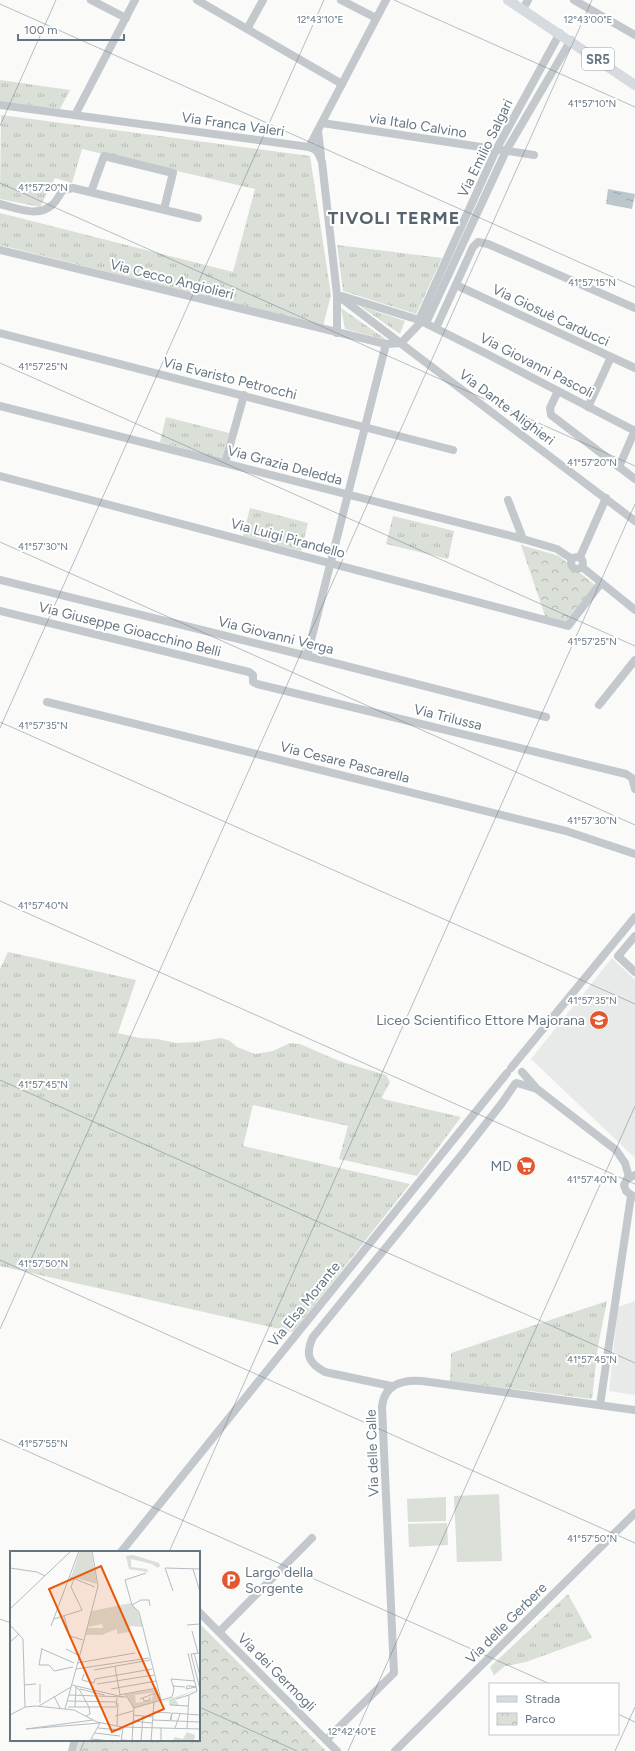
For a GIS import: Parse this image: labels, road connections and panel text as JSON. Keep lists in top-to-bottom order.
{
  "streets": {
    "main road": ["SR5"],
    "street": [
      "Via Franca Valeri",
      "via Italo Calvino",
      "Via Emilio Salgari",
      "Via Cecco Angiolieri",
      "Via Giosuè Carducci",
      "Via Giovanni Pascoli",
      "Via Evaristo Petrocchi",
      "Via Dante Alighieri",
      "Via Grazia Deledda",
      "Via Luigi Pirandello",
      "Via Giuseppe Gioacchino Belli",
      "Via Giovanni Verga",
      "Via Trilussa",
      "Via Cesare Pascarella",
      "Via Elsa Morante",
      "Via delle Calle",
      "Via delle Gerbere",
      "Via dei Germogli"
    ]
  },
  "crossings": [
    ["SR5", "Via Emilio Salgari"],
    ["via Italo Calvino", "Via Emilio Salgari"],
    ["Via Emilio Salgari", "Via Giovanni Pascoli"],
    ["Via Cecco Angiolieri", "Via Dante Alighieri"],
    ["Via Giovanni Pascoli", "Via Dante Alighieri"],
    ["Via Giuseppe Gioacchino Belli", "Via Trilussa"],
    ["Via delle Calle", "Via dei Germogli"]
  ],
  "districts": ["TIVOLI TERME"],
  "places": {
    "school or university": ["Liceo Scientifico Ettore Majorana"],
    "supermarket": ["MD"],
    "parking": ["Largo della Sorgente"]
  },
  "legend": ["Strada", "Parco"],
  "scale_bar": "100 m",
  "coordinates": [
    "12°43'10\"E",
    "12°43'00\"E",
    "41°57'10\"N",
    "41°57'20\"N",
    "41°57'15\"N",
    "41°57'25\"N",
    "41°57'30\"N",
    "41°57'35\"N",
    "41°57'40\"N",
    "41°57'45\"N",
    "41°57'50\"N",
    "41°57'55\"N",
    "12°42'40\"E"
  ]
}
